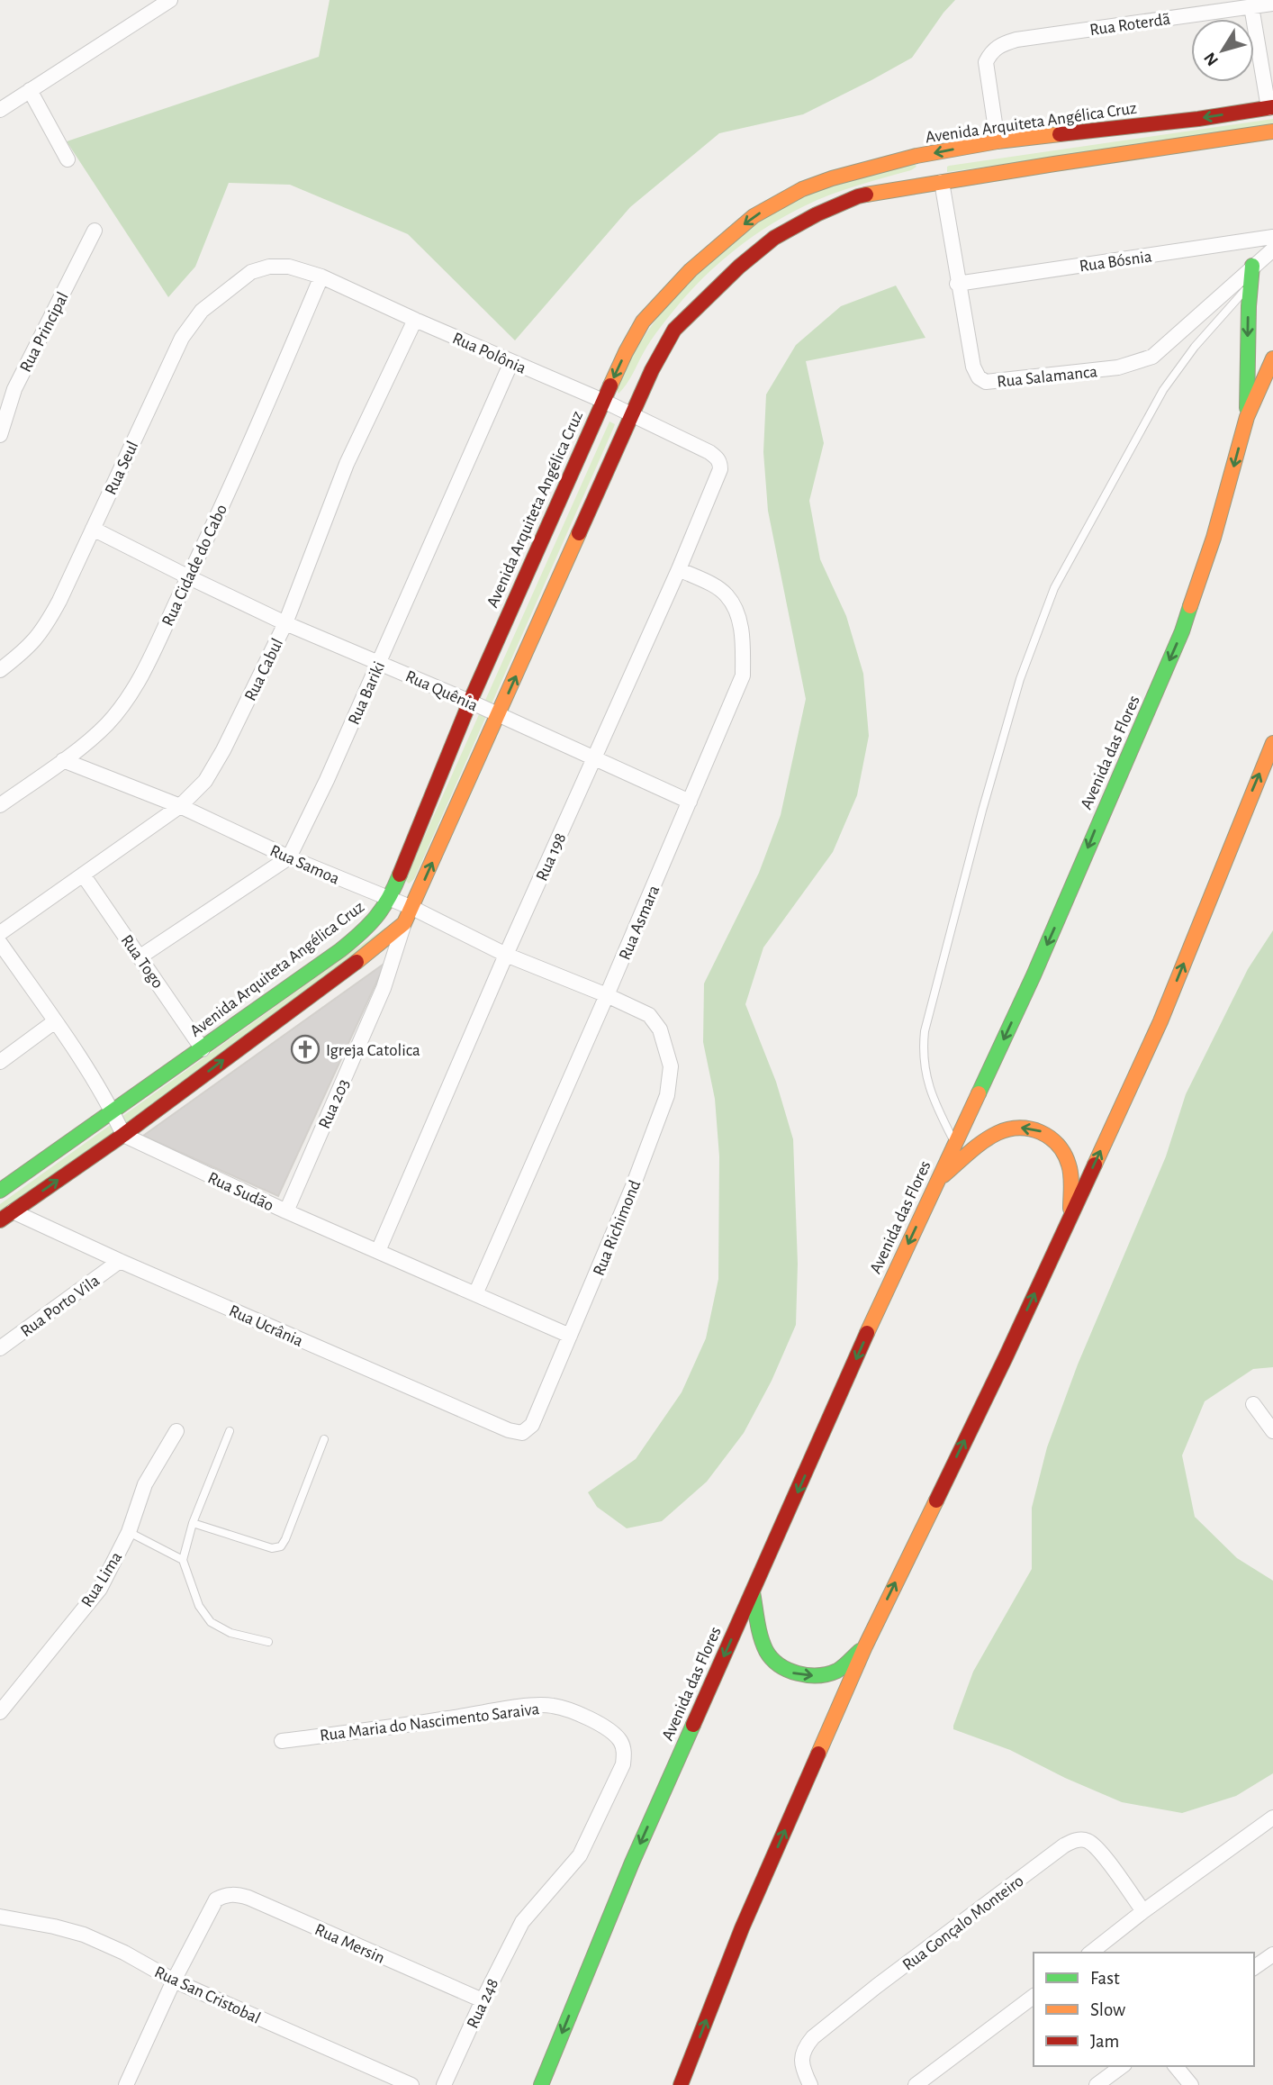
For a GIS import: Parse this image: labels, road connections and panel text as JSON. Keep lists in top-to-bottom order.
{
  "streets": {
    "main road": ["Avenida Arquiteta Angélica Cruz", "Avenida das Flores"],
    "street": [
      "Rua Roterdã",
      "Rua Bósnia",
      "Rua Principal",
      "Rua Polônia",
      "Rua Salamanca",
      "Rua Seul",
      "Rua Cidade do Cabo",
      "Rua Cabul",
      "Rua Quênia",
      "Rua Bariki",
      "Rua 198",
      "Rua Samoa",
      "Rua Asmara",
      "Rua Togo",
      "Rua 203",
      "Rua Sudão",
      "Rua Richimond",
      "Rua Porto Vila",
      "Rua Ucrânia",
      "Rua Lima",
      "Rua Maria do Nascimento Saraiva",
      "Rua Gonçalo Monteiro",
      "Rua Mersin",
      "Rua San Cristobal",
      "Rua 248"
    ]
  },
  "crossings": [
    ["Rua Roterdã", "Avenida Arquiteta Angélica Cruz"],
    ["Avenida Arquiteta Angélica Cruz", "Rua Polônia"],
    ["Avenida Arquiteta Angélica Cruz", "Rua Quênia"],
    ["Avenida Arquiteta Angélica Cruz", "Rua Samoa"],
    ["Avenida Arquiteta Angélica Cruz", "Rua Togo"],
    ["Rua Bósnia", "Rua Salamanca"],
    ["Rua Polônia", "Rua Seul"],
    ["Rua Polônia", "Rua Cidade do Cabo"],
    ["Rua Polônia", "Rua Cabul"],
    ["Rua Polônia", "Rua Bariki"],
    ["Rua Polônia", "Rua 198"],
    ["Rua Seul", "Rua Quênia"],
    ["Rua Cidade do Cabo", "Rua Quênia"],
    ["Rua Cidade do Cabo", "Rua Samoa"],
    ["Rua Cabul", "Rua Quênia"],
    ["Rua Cabul", "Rua Samoa"],
    ["Rua Cabul", "Rua Togo"],
    ["Rua Quênia", "Rua Bariki"],
    ["Rua Quênia", "Rua 198"],
    ["Rua Quênia", "Rua Asmara"],
    ["Rua Bariki", "Rua Samoa"],
    ["Rua 198", "Rua Samoa"],
    ["Rua 198", "Rua Asmara"],
    ["Rua 198", "Rua Sudão"],
    ["Rua Samoa", "Rua Asmara"],
    ["Rua Samoa", "Rua Richimond"],
    ["Rua Asmara", "Rua Sudão"],
    ["Rua 203", "Rua Sudão"],
    ["Rua Sudão", "Rua Richimond"],
    ["Rua Richimond", "Rua Ucrânia"],
    ["Rua Porto Vila", "Rua Ucrânia"],
    ["Rua Maria do Nascimento Saraiva", "Rua 248"],
    ["Rua Mersin", "Rua San Cristobal"],
    ["Rua Mersin", "Rua 248"]
  ],
  "one_way": ["Avenida das Flores"],
  "places": {
    "church": ["Igreja Catolica"]
  },
  "legend": ["Fast", "Slow", "Jam"],
  "north": "bottom left"
}
